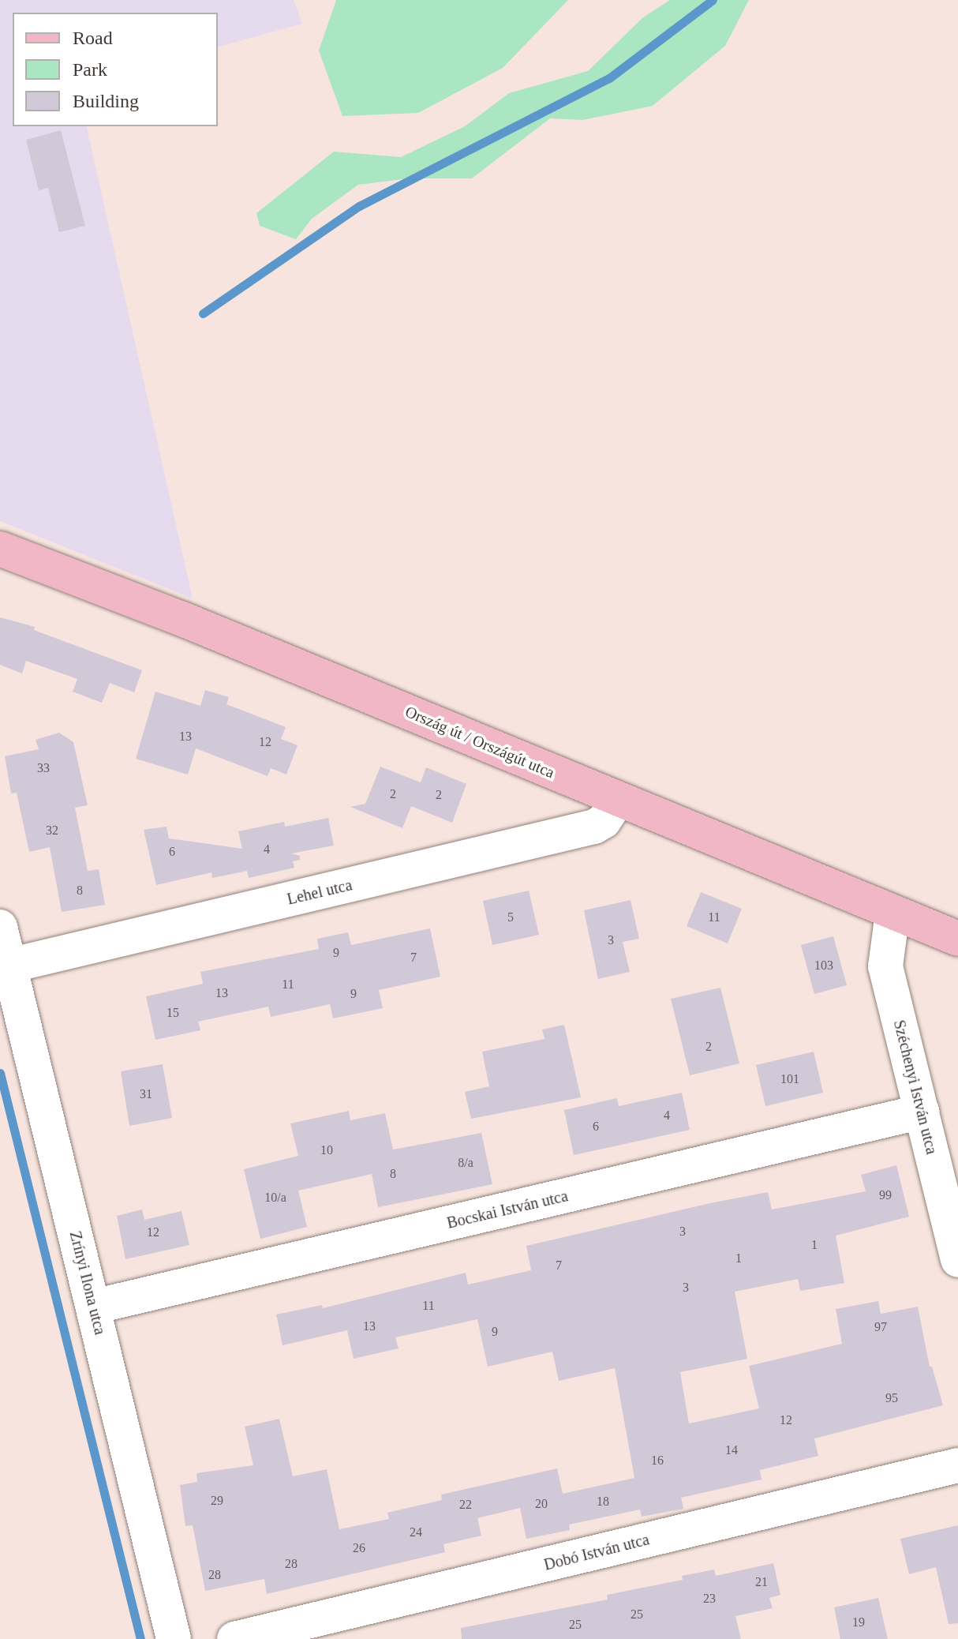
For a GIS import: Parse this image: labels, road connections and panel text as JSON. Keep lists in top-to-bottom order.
{
  "streets": {
    "main road": ["Ország út / Országút utca"],
    "street": [
      "Lehel utca",
      "Széchenyi István utca",
      "Bocskai István utca",
      "Zrínyi Ilona utca",
      "Dobó István utca"
    ]
  },
  "crossings": [
    ["Ország út / Országút utca", "Lehel utca"],
    ["Ország út / Országút utca", "Széchenyi István utca"],
    ["Lehel utca", "Zrínyi Ilona utca"],
    ["Széchenyi István utca", "Bocskai István utca"],
    ["Bocskai István utca", "Zrínyi Ilona utca"]
  ],
  "house_numbers": [
    "13",
    "12",
    "33",
    "2",
    "2",
    "32",
    "4",
    "6",
    "8",
    "5",
    "11",
    "3",
    "9",
    "7",
    "103",
    "11",
    "13",
    "9",
    "15",
    "2",
    "101",
    "31",
    "4",
    "6",
    "10",
    "8/a",
    "8",
    "99",
    "10/a",
    "3",
    "12",
    "1",
    "1",
    "7",
    "3",
    "11",
    "13",
    "97",
    "9",
    "95",
    "12",
    "14",
    "16",
    "29",
    "18",
    "20",
    "22",
    "24",
    "26",
    "28",
    "28",
    "21",
    "23",
    "25",
    "19",
    "25"
  ],
  "legend": ["Road", "Park", "Building"]
}
